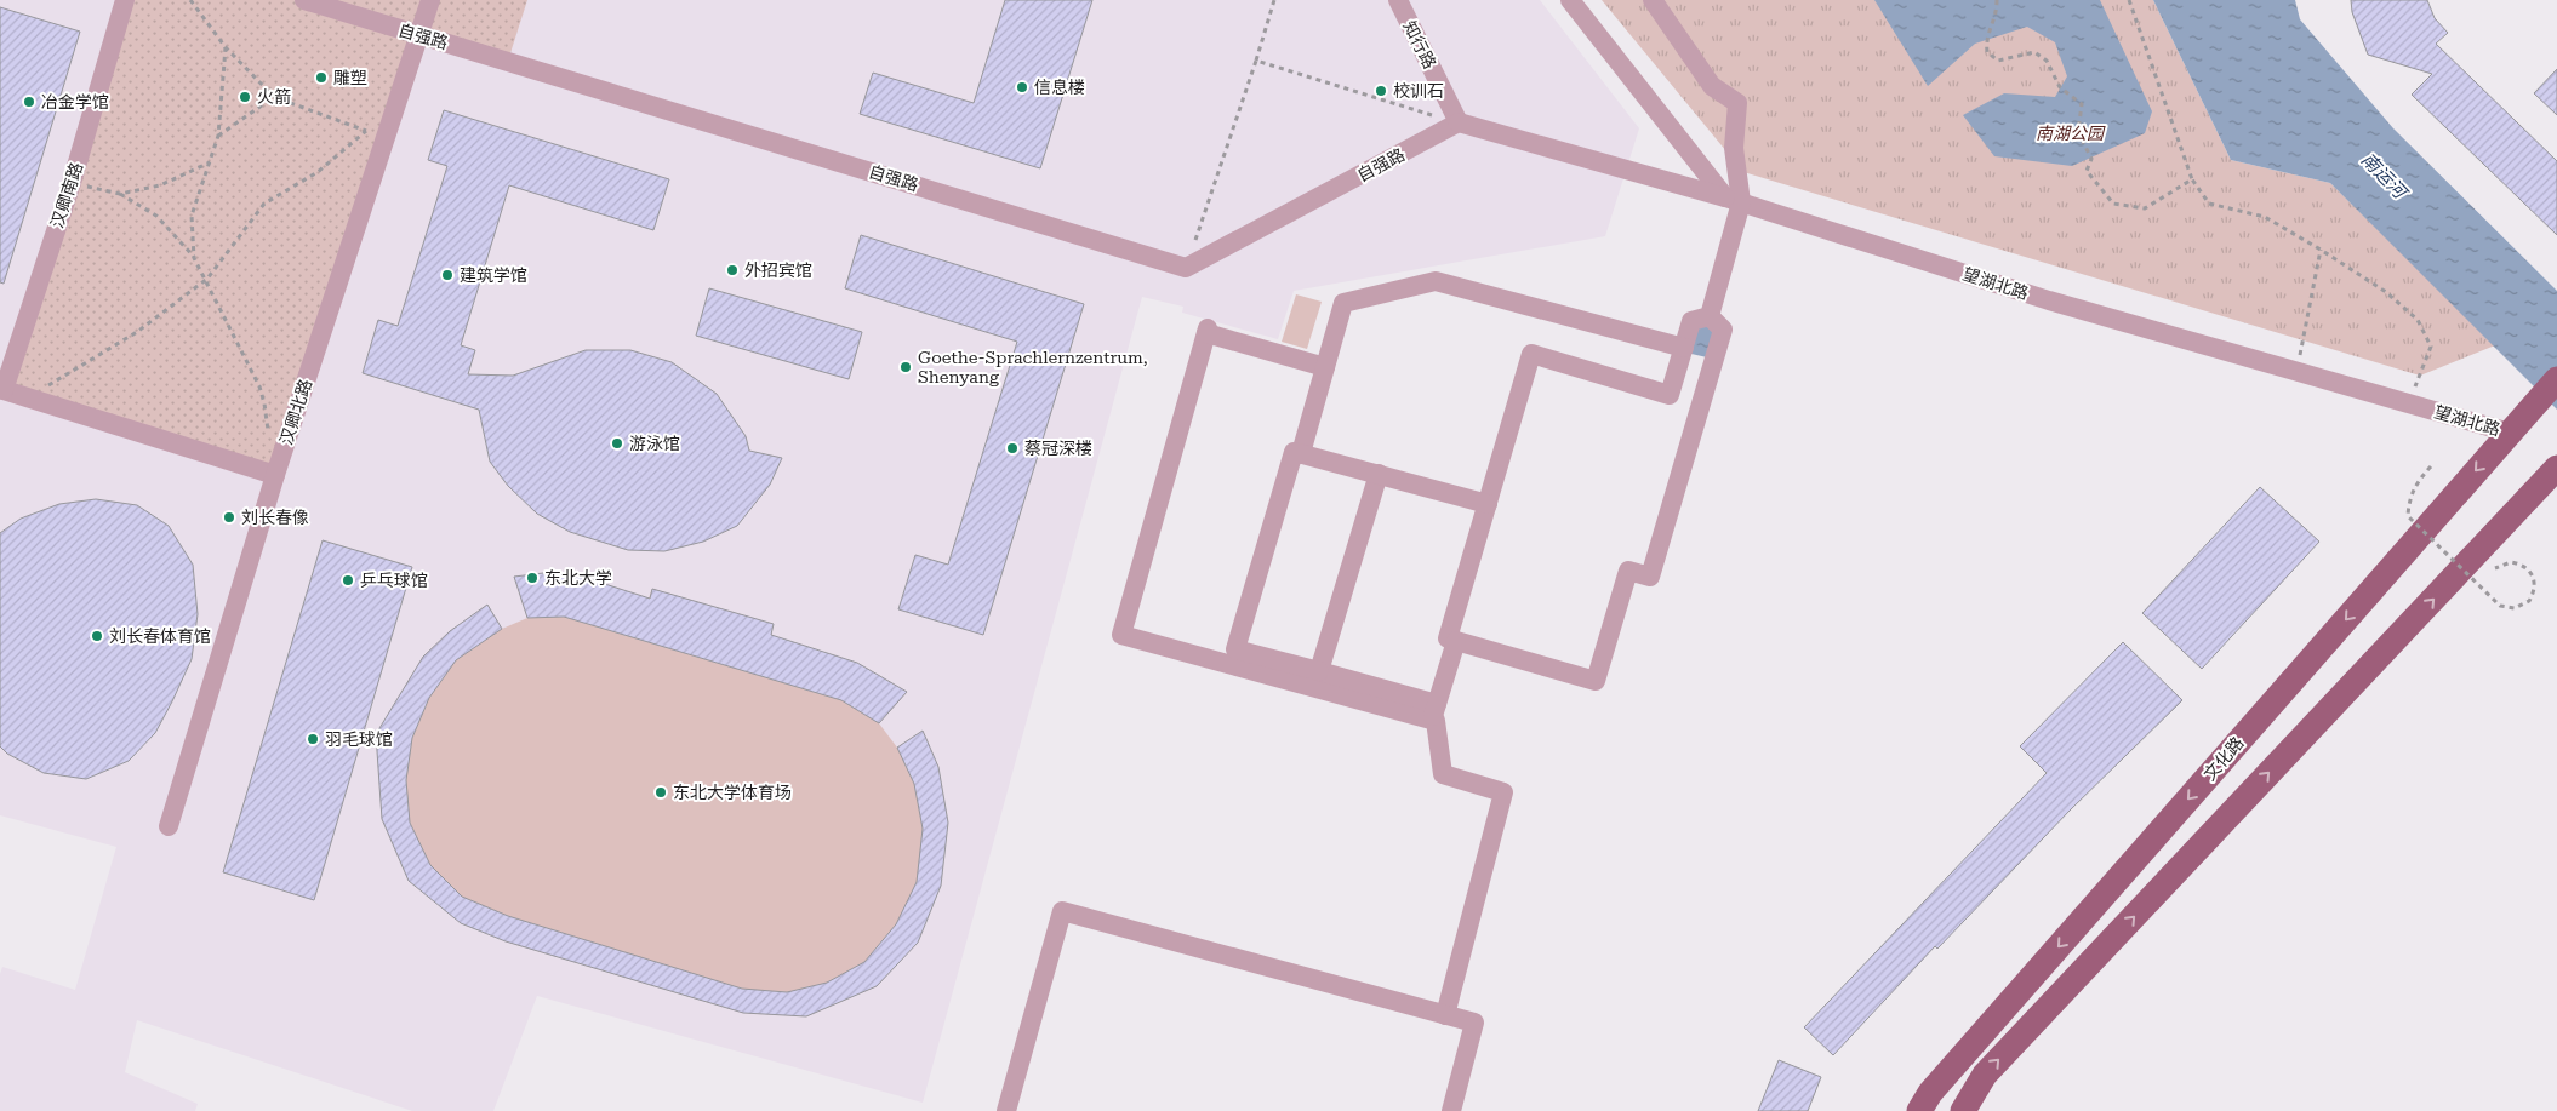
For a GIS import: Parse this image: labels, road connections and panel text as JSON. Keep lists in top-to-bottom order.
{
  "streets": {
    "main road": ["文化路"],
    "street": [
      "自强路",
      "知行路",
      "汉卿南路",
      "望湖北路",
      "汉卿北路"
    ]
  },
  "crossings": [
    ["自强路", "知行路"],
    ["自强路", "望湖北路"],
    ["自强路", "汉卿北路"],
    ["知行路", "望湖北路"],
    ["望湖北路", "文化路"]
  ],
  "water": ["南运河"],
  "parks": ["南湖公园"],
  "places": [
    "雕塑",
    "信息楼",
    "校训石",
    "火箭",
    "冶金学馆",
    "外招宾馆",
    "建筑学馆",
    "Goethe-Sprachlernzentrum, Shenyang",
    "游泳馆",
    "蔡冠深楼",
    "刘长春像",
    "东北大学",
    "乒乓球馆",
    "刘长春体育馆",
    "羽毛球馆",
    "东北大学体育场"
  ]
}
